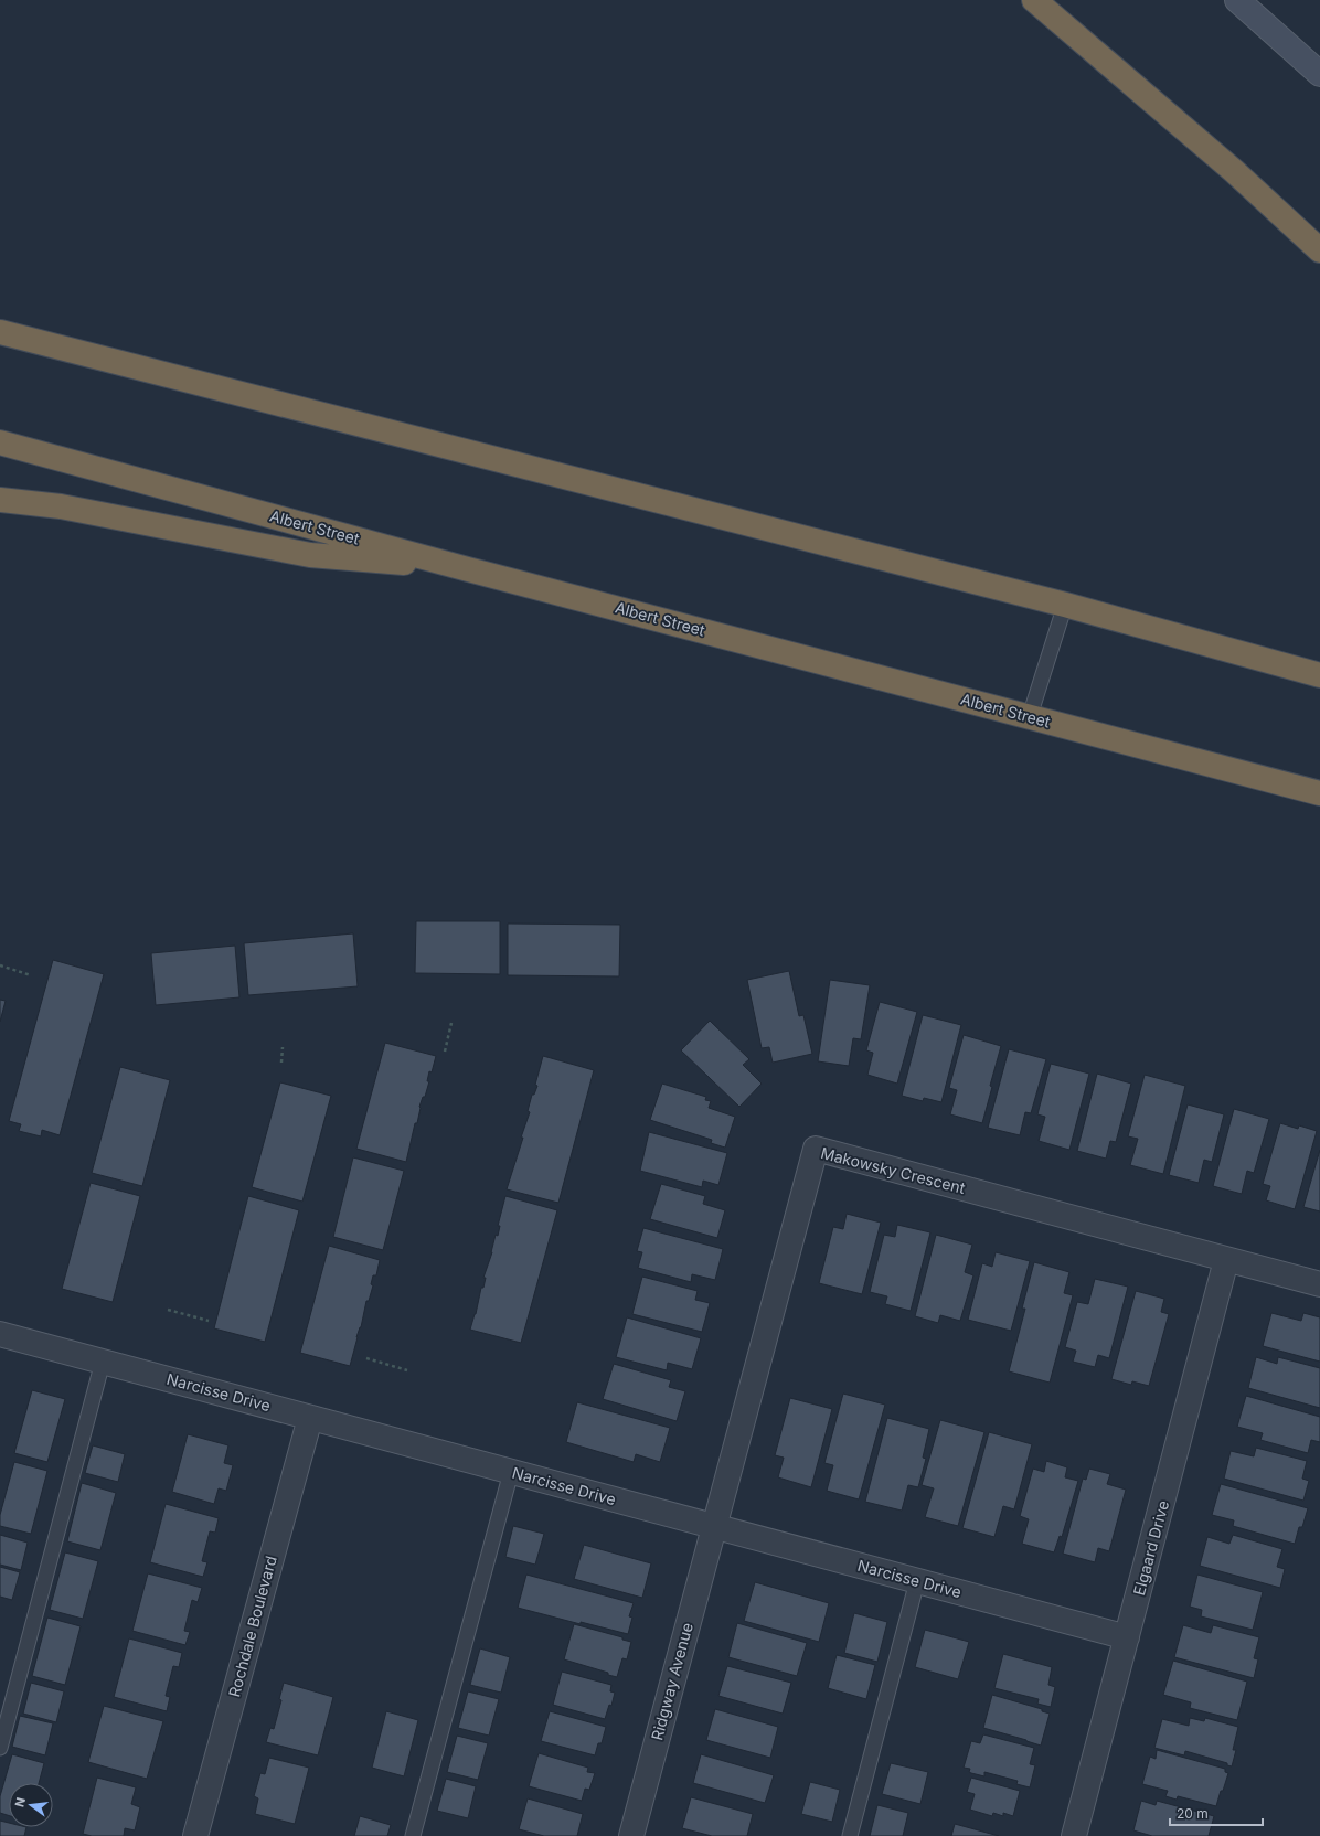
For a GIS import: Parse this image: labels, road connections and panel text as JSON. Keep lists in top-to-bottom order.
{
  "streets": {
    "highway": ["Albert Street"],
    "street": [
      "Makowsky Crescent",
      "Narcisse Drive",
      "Elgaard Drive",
      "Rochdale Boulevard",
      "Ridgway Avenue"
    ]
  },
  "crossings": [
    ["Makowsky Crescent", "Narcisse Drive"],
    ["Makowsky Crescent", "Elgaard Drive"],
    ["Makowsky Crescent", "Ridgway Avenue"],
    ["Narcisse Drive", "Elgaard Drive"],
    ["Narcisse Drive", "Rochdale Boulevard"],
    ["Narcisse Drive", "Ridgway Avenue"]
  ],
  "scale_bar": "20 m",
  "north": "left"
}
